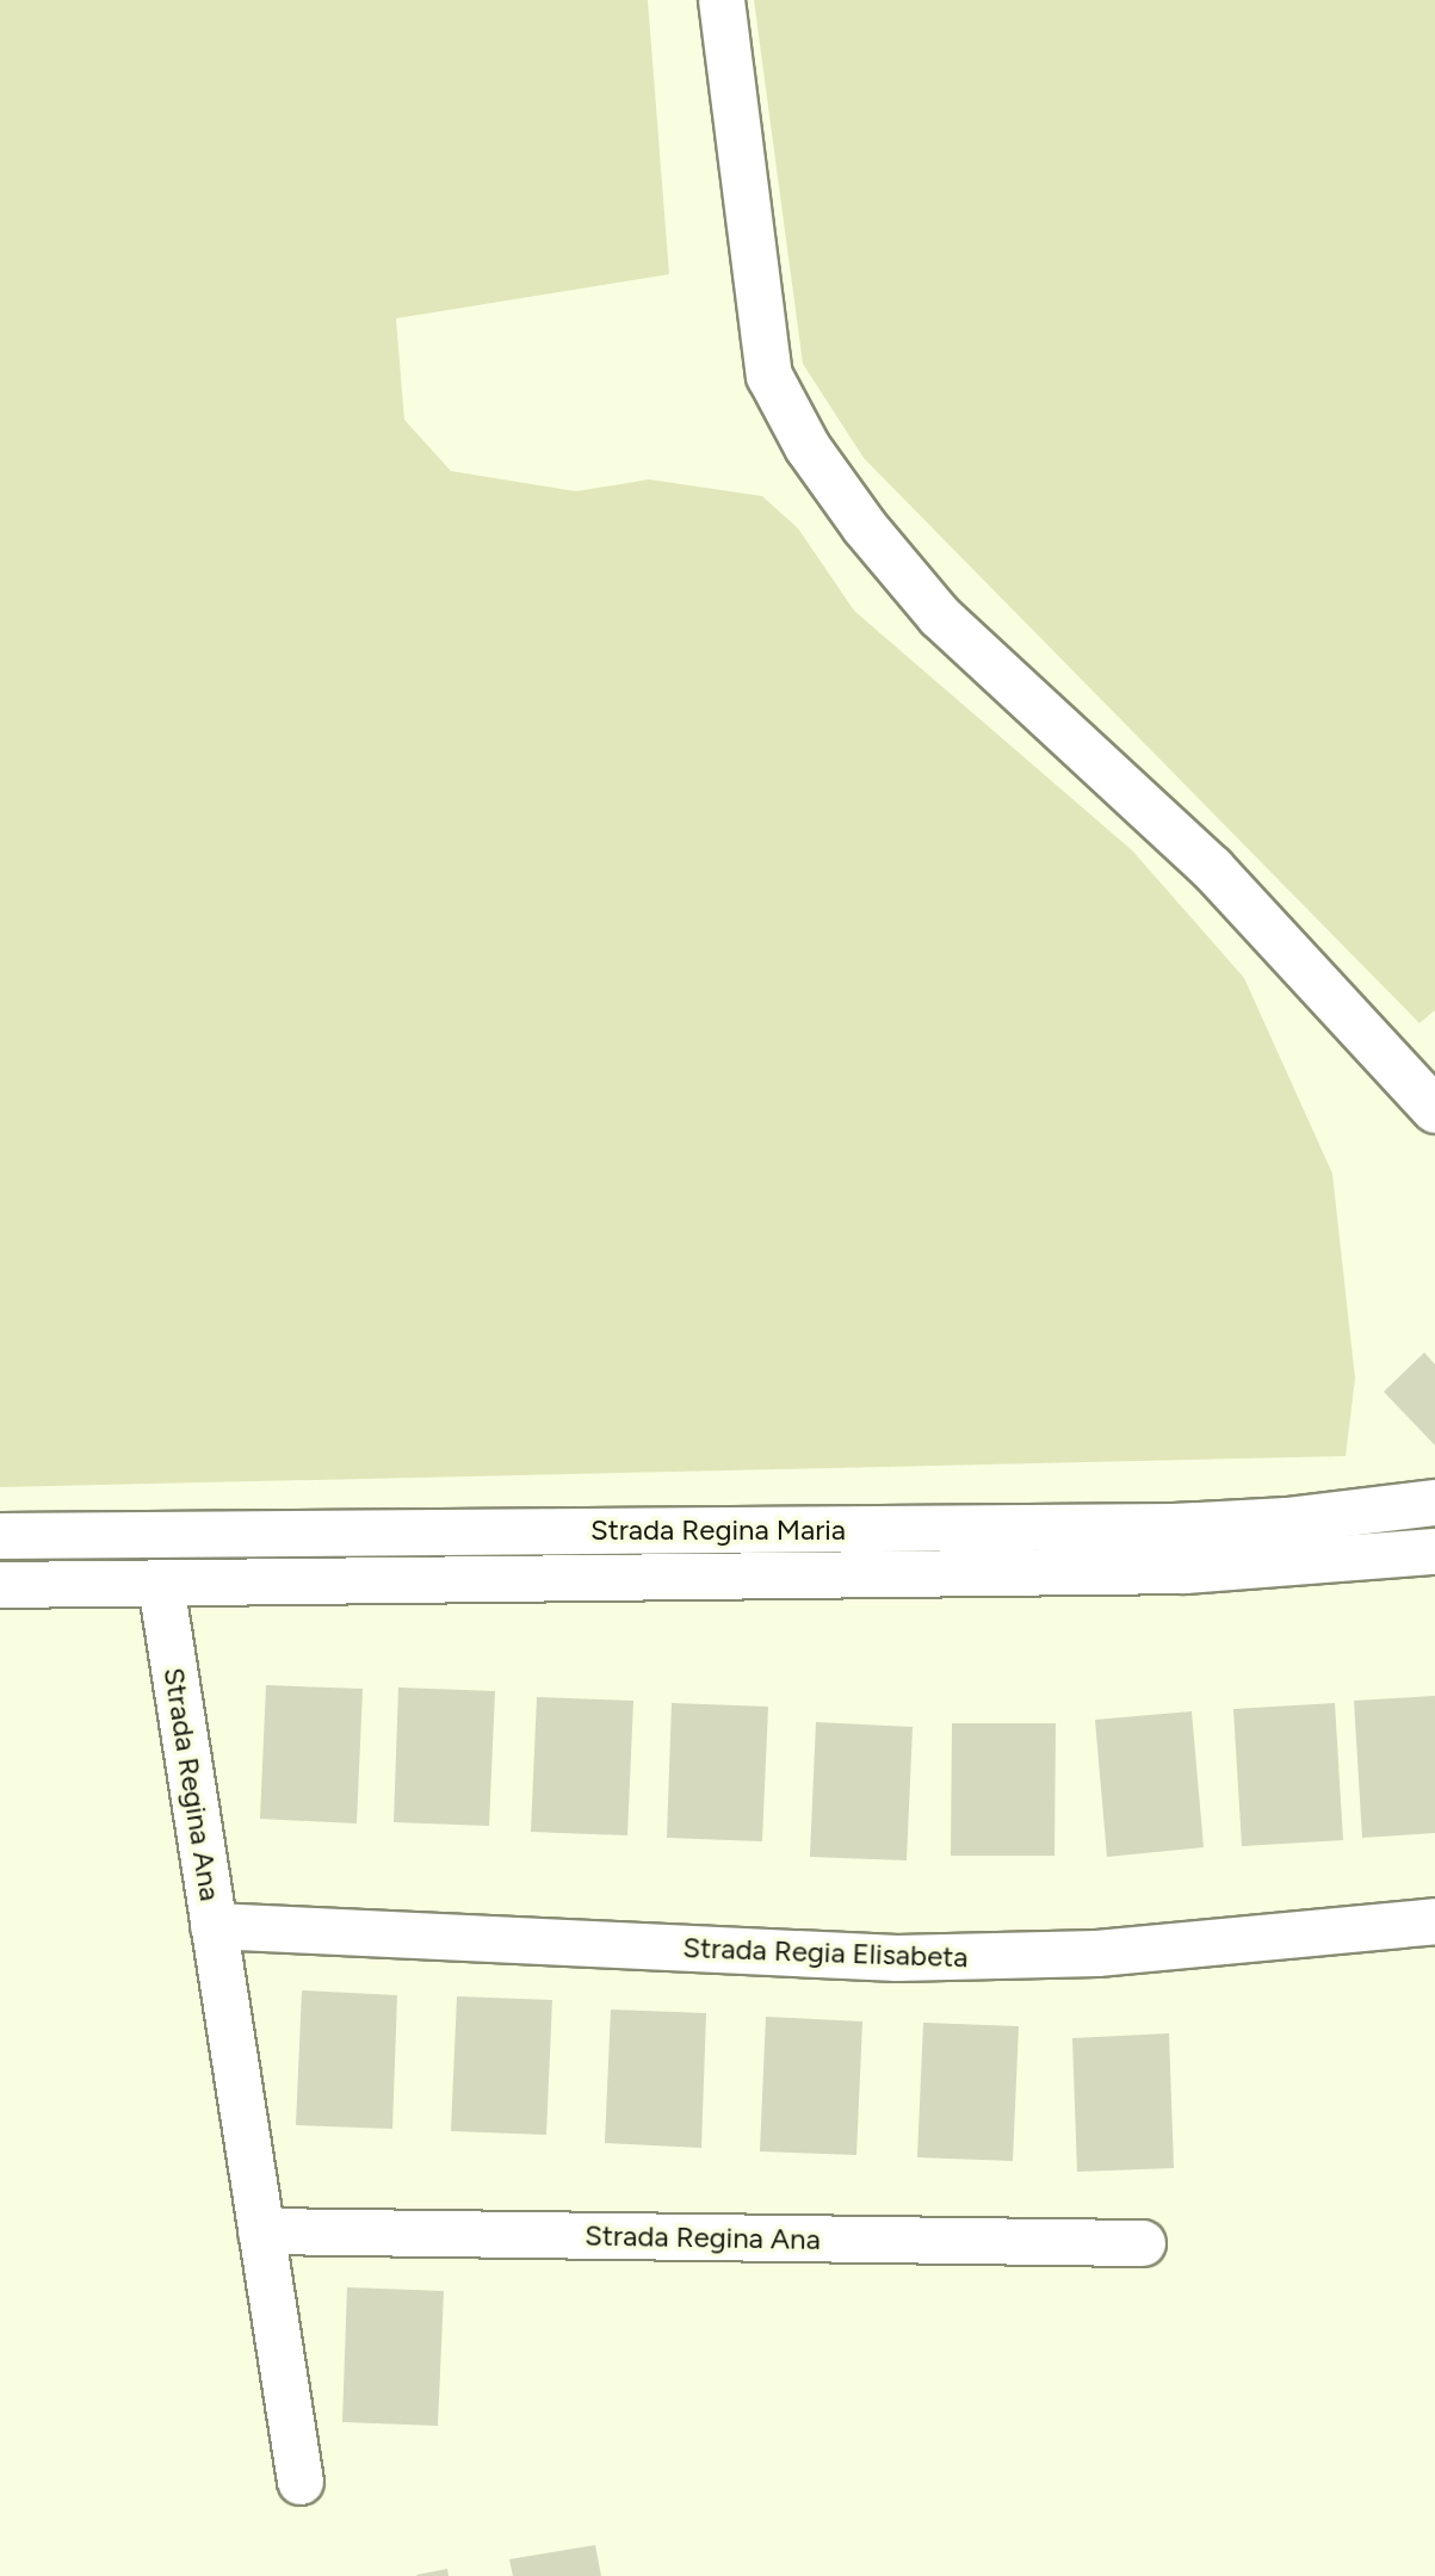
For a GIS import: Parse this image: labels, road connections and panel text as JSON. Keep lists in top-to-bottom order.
{
  "streets": {
    "street": ["Strada Regina Maria", "Strada Regina Ana", "Strada Regia Elisabeta"]
  },
  "crossings": [
    ["Strada Regina Maria", "Strada Regina Ana"],
    ["Strada Regina Ana", "Strada Regia Elisabeta"]
  ]
}
